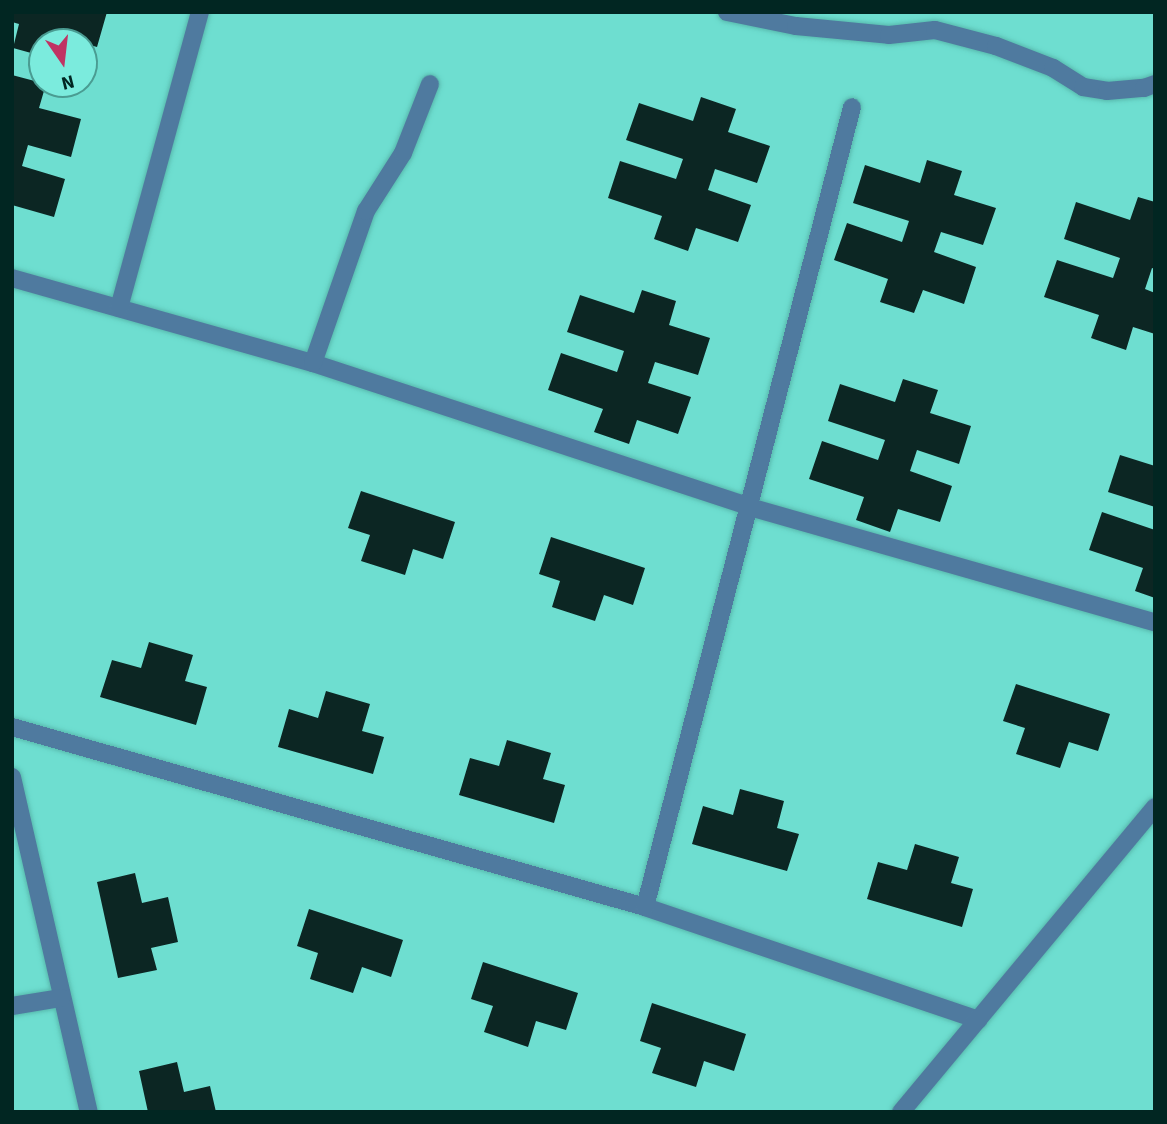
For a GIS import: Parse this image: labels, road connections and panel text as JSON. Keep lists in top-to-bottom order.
{
  "north": "bottom"
}
